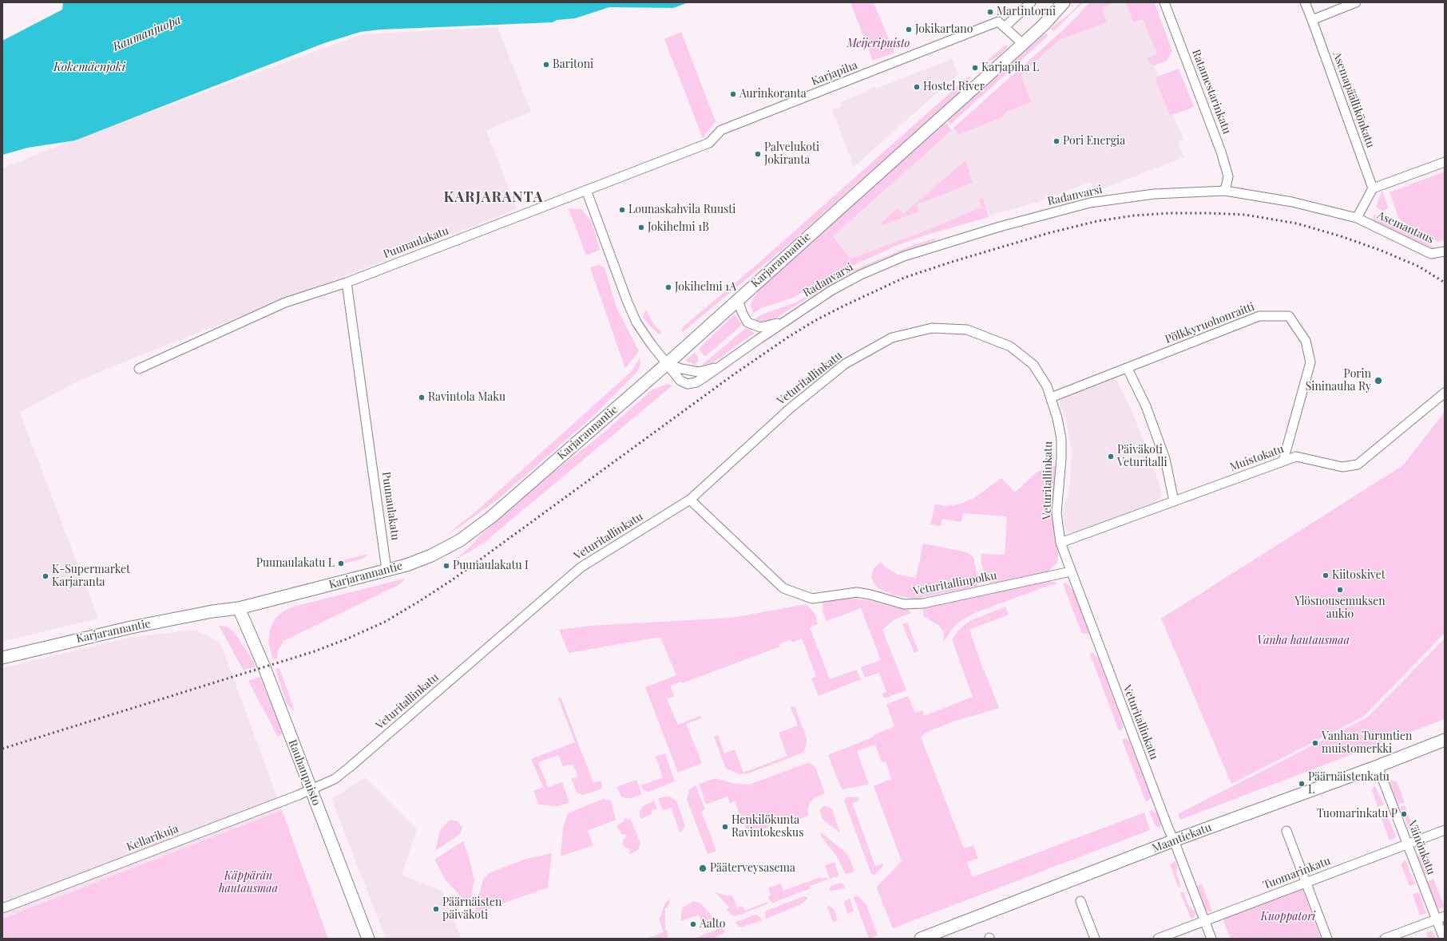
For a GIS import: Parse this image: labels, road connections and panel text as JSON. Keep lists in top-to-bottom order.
{
  "streets": {
    "main road": ["Karjarannantie", "Rauhanpuisto", "Maantiekatu"],
    "street": [
      "Karjapiha",
      "Ratamestarinkatu",
      "Asemapäällikönkatu",
      "Radanvarsi",
      "Asemantaus",
      "Puunaulakatu",
      "Pölkkyruohonraitti",
      "Veturitallinkatu",
      "Muistokatu",
      "Veturitallinpolku",
      "Kellarikuja",
      "Väinönkatu",
      "Tuomarinkatu"
    ]
  },
  "crossings": [
    ["Karjapiha", "Puunaulakatu"],
    ["Ratamestarinkatu", "Radanvarsi"],
    ["Radanvarsi", "Asemantaus"],
    ["Radanvarsi", "Karjarannantie"],
    ["Puunaulakatu", "Karjarannantie"],
    ["Karjarannantie", "Rauhanpuisto"],
    ["Pölkkyruohonraitti", "Veturitallinkatu"],
    ["Pölkkyruohonraitti", "Muistokatu"],
    ["Veturitallinkatu", "Muistokatu"],
    ["Veturitallinkatu", "Veturitallinpolku"],
    ["Veturitallinkatu", "Rauhanpuisto"],
    ["Veturitallinkatu", "Kellarikuja"],
    ["Veturitallinkatu", "Maantiekatu"],
    ["Veturitallinkatu", "Tuomarinkatu"],
    ["Rauhanpuisto", "Kellarikuja"],
    ["Maantiekatu", "Väinönkatu"],
    ["Väinönkatu", "Tuomarinkatu"]
  ],
  "districts": ["KARJARANTA"],
  "water": ["Raumanjuopa", "Kokemäenjoki"],
  "parks": [
    "Meijeripuisto",
    "Vanha hautausmaa",
    "Käppärän hautausmaa",
    "Kuoppatori"
  ],
  "places": [
    "Martintorni",
    "Jokikartano",
    "Baritoni",
    "Karjapiha L",
    "Hostel River",
    "Aurinkoranta",
    "Pori Energia",
    "Palvelukoti Jokiranta",
    "Lounaskahvila Ruusti",
    "Jokihelmi 1B",
    "Jokihelmi 1A",
    "Porin Sininauha Ry",
    "Ravintola Maku",
    "Päiväkoti Veturitalli",
    "Puunaulakatu L",
    "Puunaulakatu I",
    "Kiitoskivet",
    "K-Supermarket Karjaranta",
    "Ylösnousemuksen aukio",
    "Vanhan Turuntien muistomerkki",
    "Päärnäistenkatu L",
    "Tuomarinkatu P",
    "Henkilökunta Ravintokeskus",
    "Pääterveysasema",
    "Päärnäisten päiväkoti",
    "Aalto"
  ]
}
